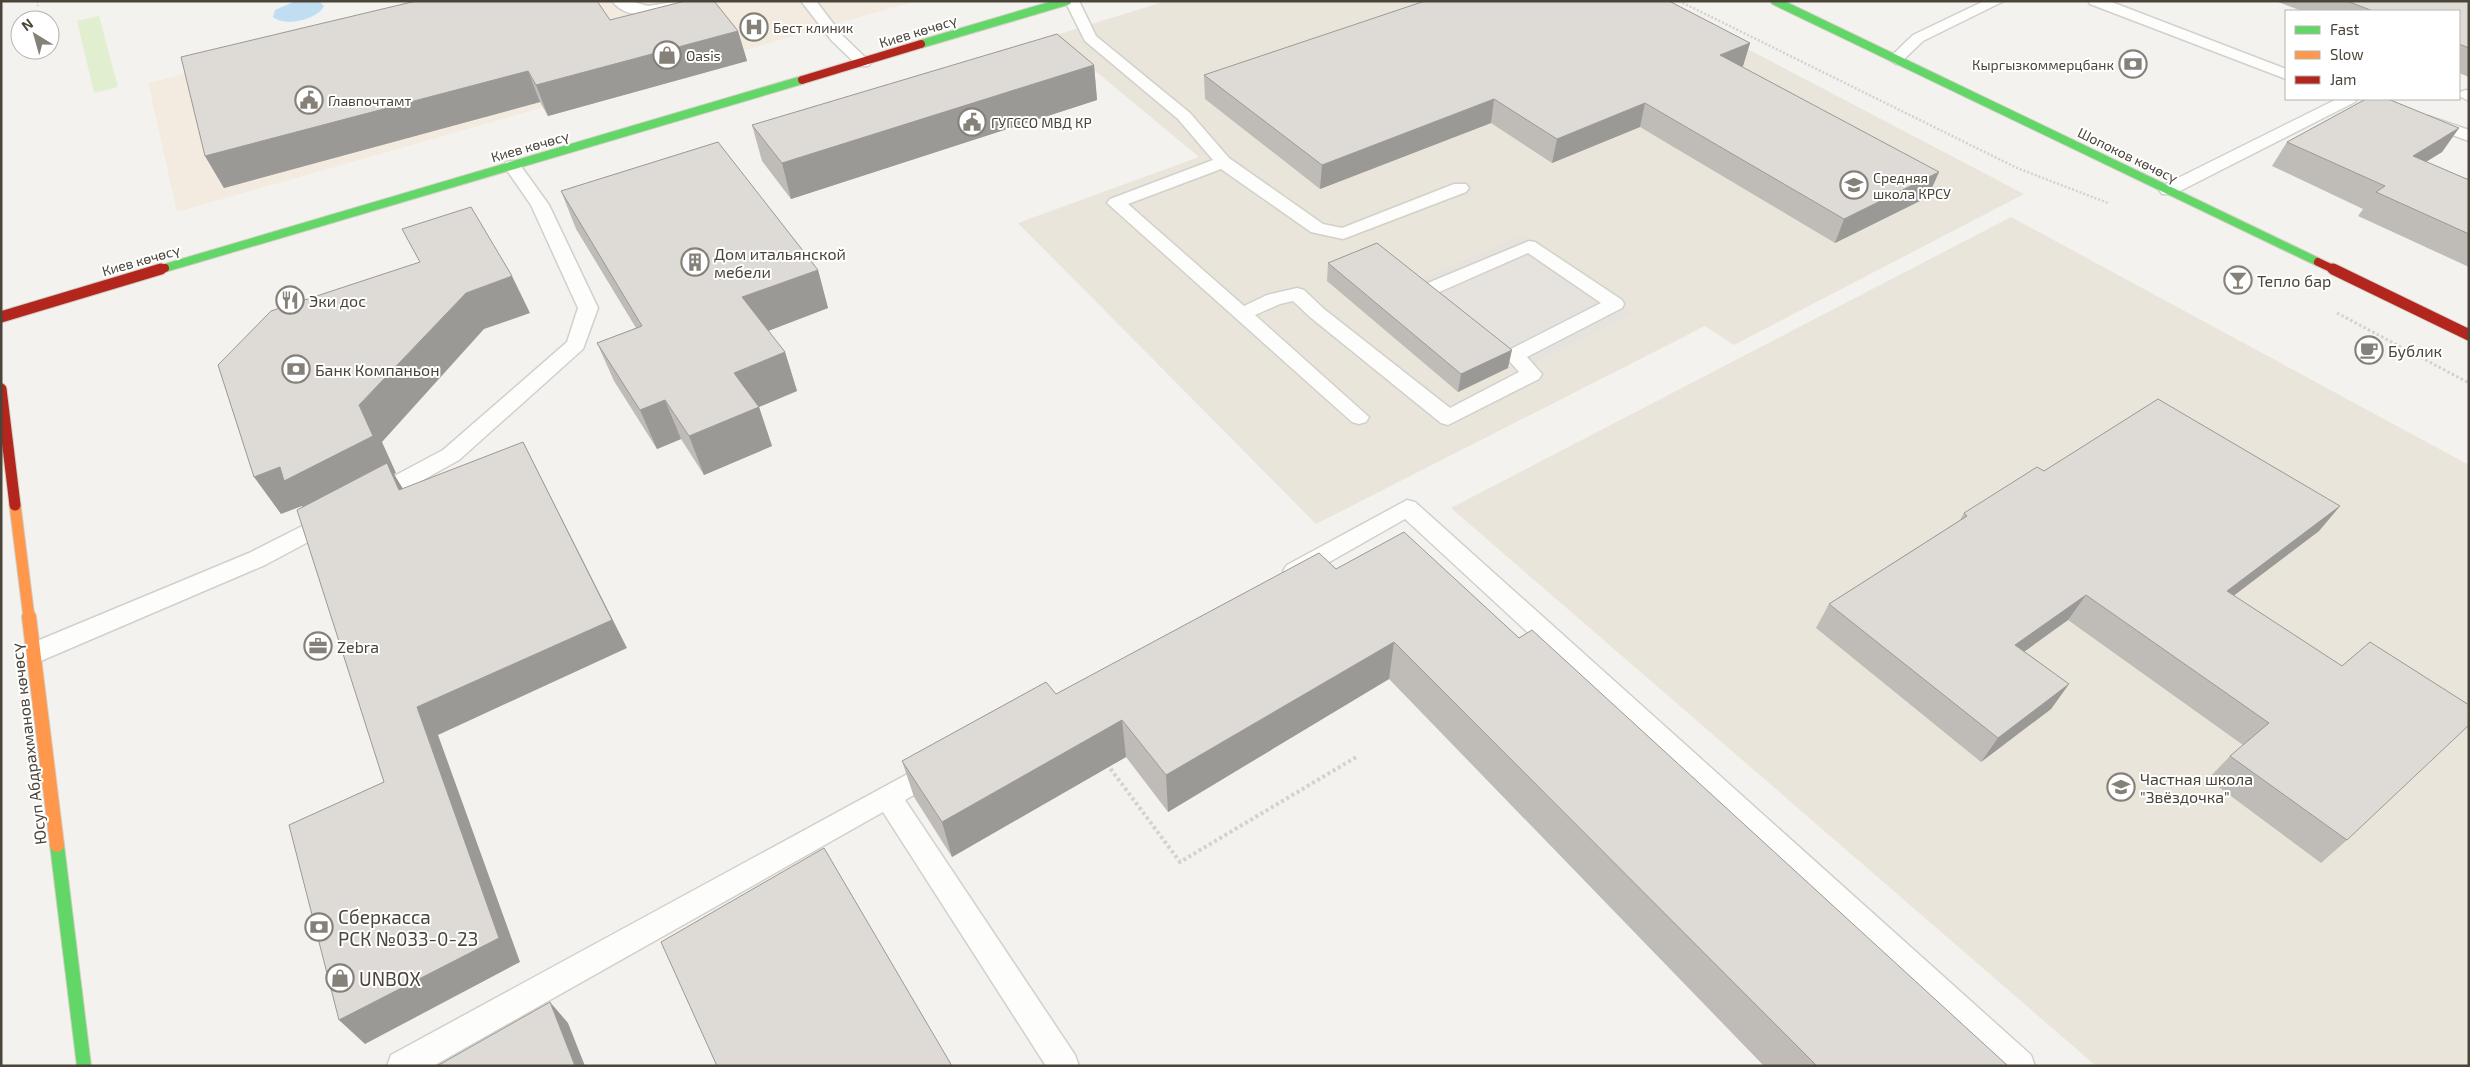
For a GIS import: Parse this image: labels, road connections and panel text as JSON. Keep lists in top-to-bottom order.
{
  "streets": {
    "main road": ["Киев көчөсү", "Шопоков көчөсү", "Юсуп Абдрахманов көчөсү"]
  },
  "places": {
    "hospital": ["Бест клиник"],
    "shop": ["Oasis", "UNBOX"],
    "bank": ["Кыргызкоммерцбанк", "Банк Компаньон", "Сберкасса РСК №033-0-23"],
    "public building": ["Главпочтамт", "ГУГССО МВД КР"],
    "school or university": ["Средняя школа КРСУ", "Частная школа \"Звёздочка\""],
    "building": ["Дом итальянской мебели"],
    "bar": ["Тепло бар"],
    "restaurant": ["Эки дос"],
    "cafe": ["Бублик"],
    "office": ["Zebra"]
  },
  "legend": ["Fast", "Slow", "Jam"],
  "north": "top left"
}
